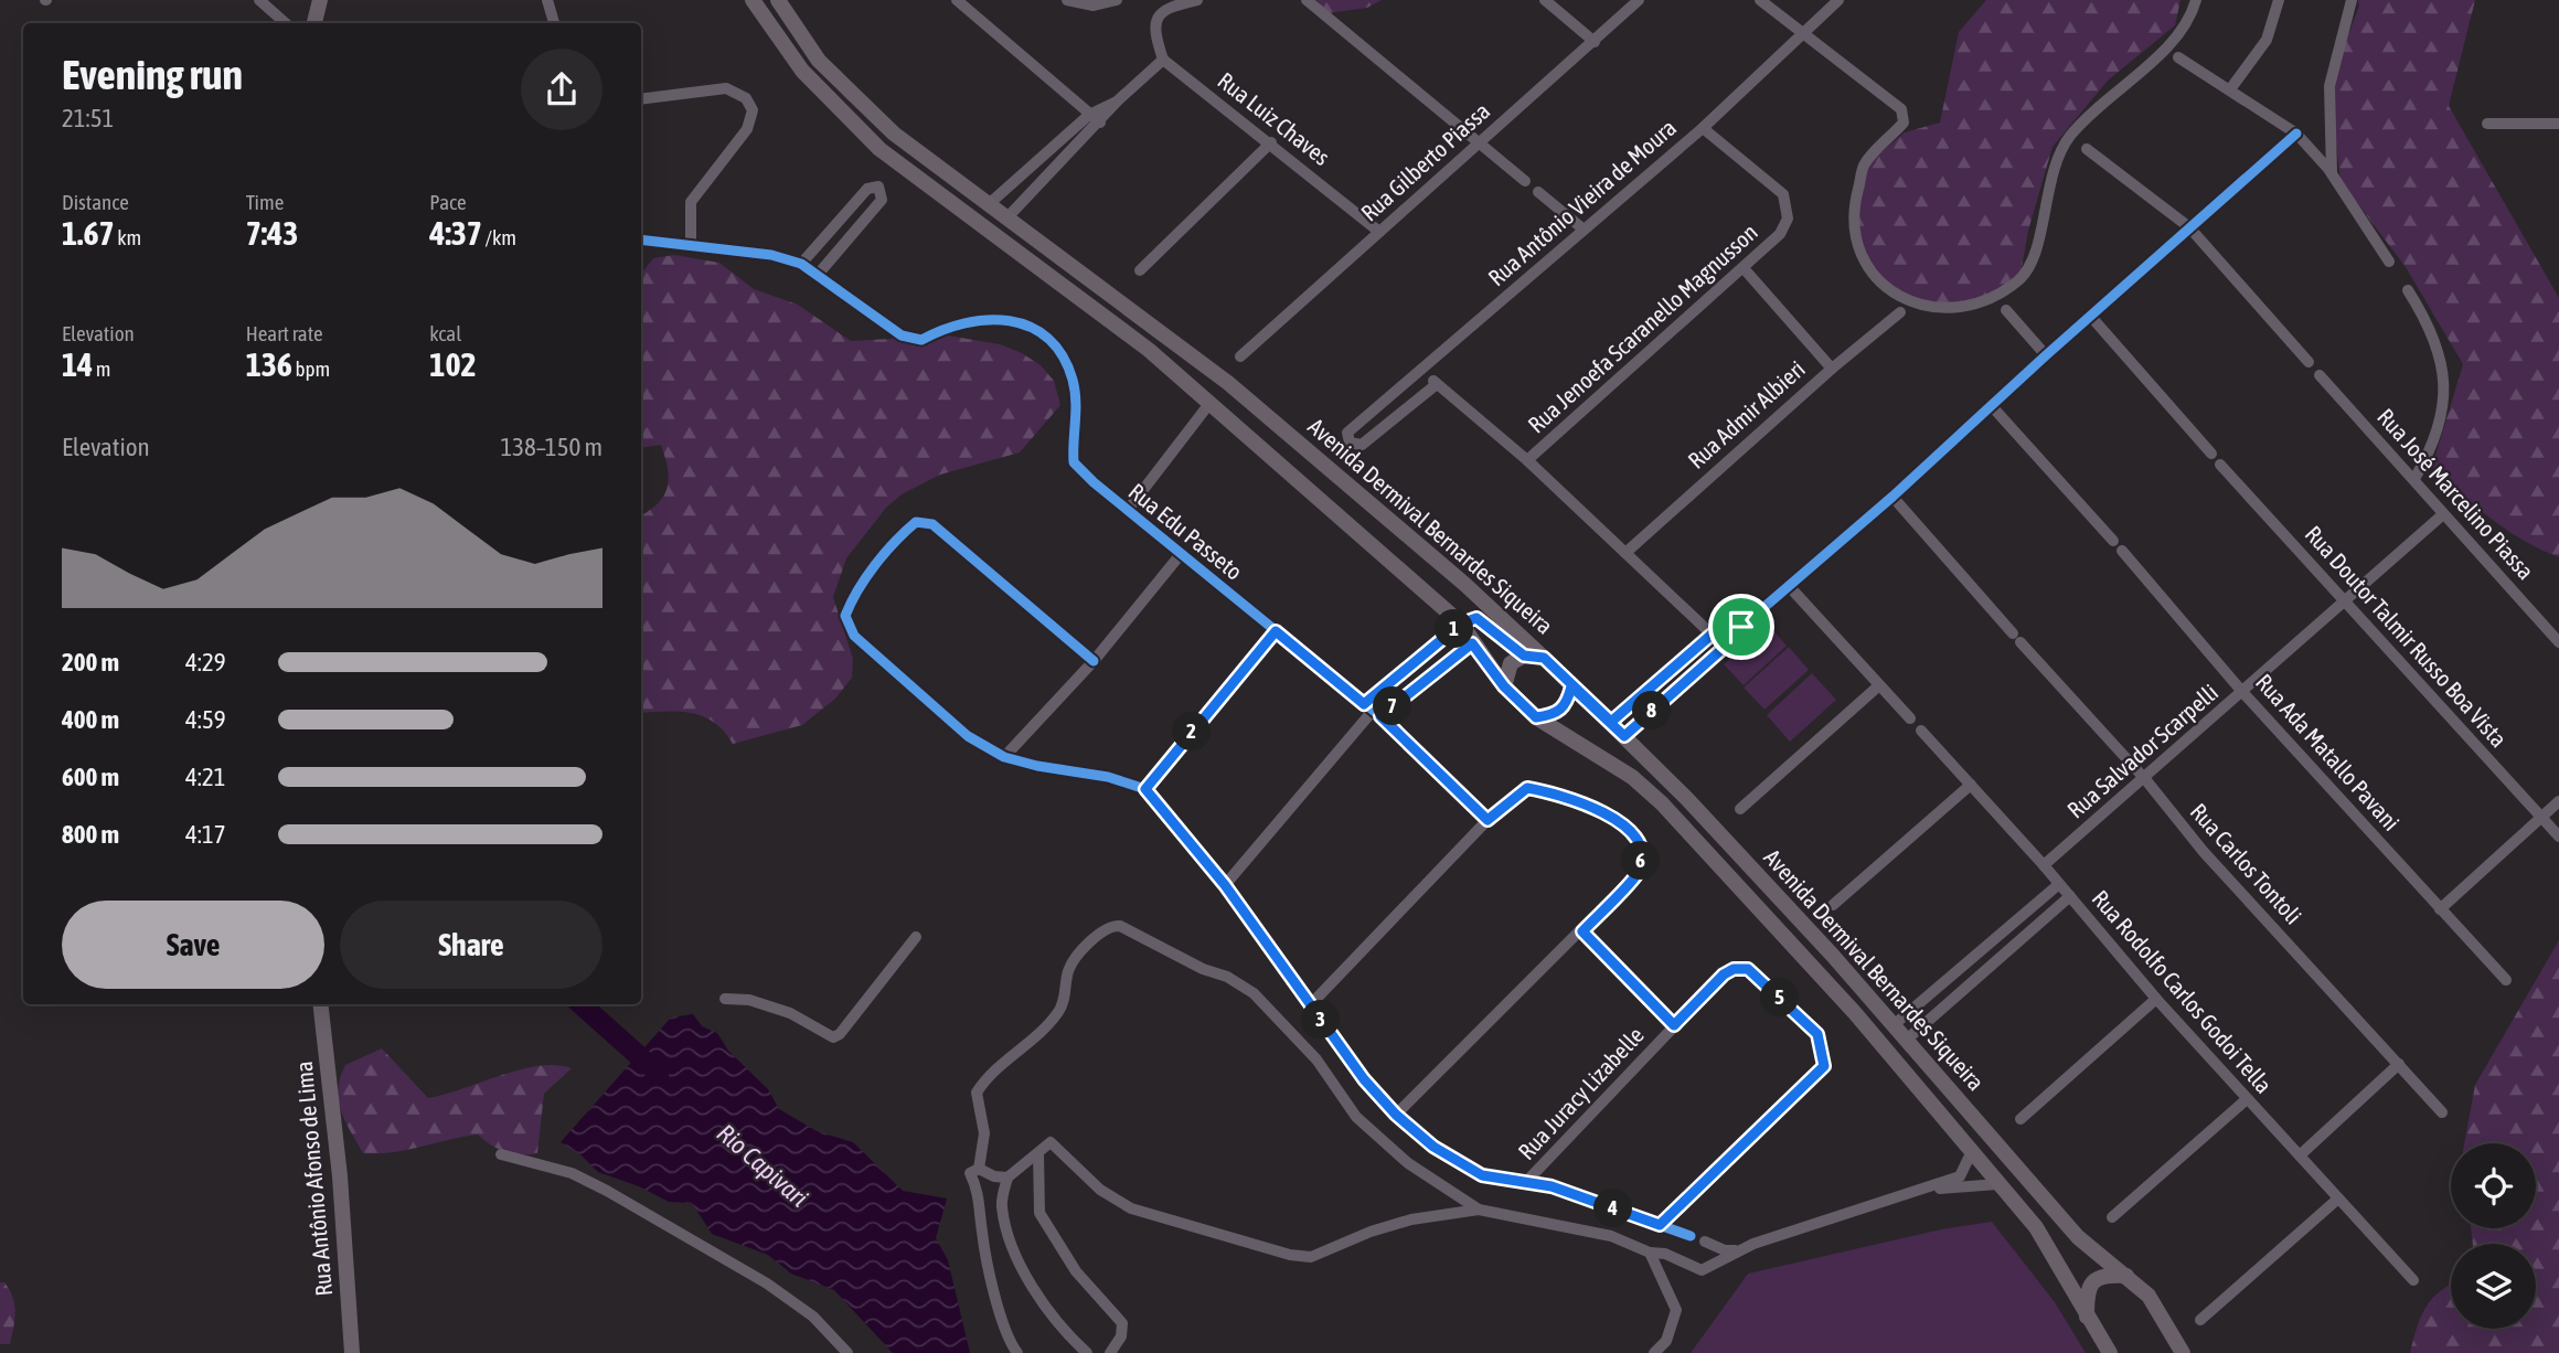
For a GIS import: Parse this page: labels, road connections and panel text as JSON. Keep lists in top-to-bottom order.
{
  "streets": {
    "main road": ["Avenida Dermival Bernardes Siqueira", "Rua Antônio Afonso de Lima"],
    "street": [
      "Rua Luiz Chaves",
      "Rua Gilberto Piassa",
      "Rua Antônio Vieira de Moura",
      "Rua Jenoefa Scaranello Magnusson",
      "Rua Admir Albieri",
      "Rua José Marcelino Piassa",
      "Rua Edu Passeto",
      "Rua Doutor Talmir Russo Boa Vista",
      "Rua Salvador Scarpelli",
      "Rua Ada Matallo Pavani",
      "Rua Carlos Tontoli",
      "Rua Rodolfo Carlos Godoi Tella",
      "Rua Juracy Lizabelle"
    ]
  },
  "crossings": [
    ["Rua Luiz Chaves", "Rua Gilberto Piassa"],
    ["Rua Antônio Vieira de Moura", "Rua Jenoefa Scaranello Magnusson"],
    ["Rua José Marcelino Piassa", "Rua Salvador Scarpelli"],
    ["Rua Doutor Talmir Russo Boa Vista", "Rua Salvador Scarpelli"],
    ["Rua Salvador Scarpelli", "Rua Ada Matallo Pavani"],
    ["Rua Salvador Scarpelli", "Rua Carlos Tontoli"],
    ["Rua Salvador Scarpelli", "Rua Rodolfo Carlos Godoi Tella"]
  ],
  "water": ["Rio Capivari"],
  "page": {
    "heading": ["Evening run", "21:51"],
    "stats": [
      ["Distance", "1.67 km"],
      ["Time", "7:43"],
      ["Pace", "4:37 /km"],
      ["Elevation", "14 m"],
      ["Heart rate", "136 bpm"],
      ["kcal", "102"]
    ],
    "chart": ["Elevation", "138–150 m"],
    "pins": [
      "1",
      "7",
      "8",
      "2",
      "6",
      "5",
      "3",
      "4"
    ],
    "list": [
      {
        "name": "200 m",
        "note": "4:29"
      },
      {
        "name": "400 m",
        "note": "4:59"
      },
      {
        "name": "600 m",
        "note": "4:21"
      },
      {
        "name": "800 m",
        "note": "4:17"
      }
    ],
    "buttons": ["Save", "Share"]
  }
}
